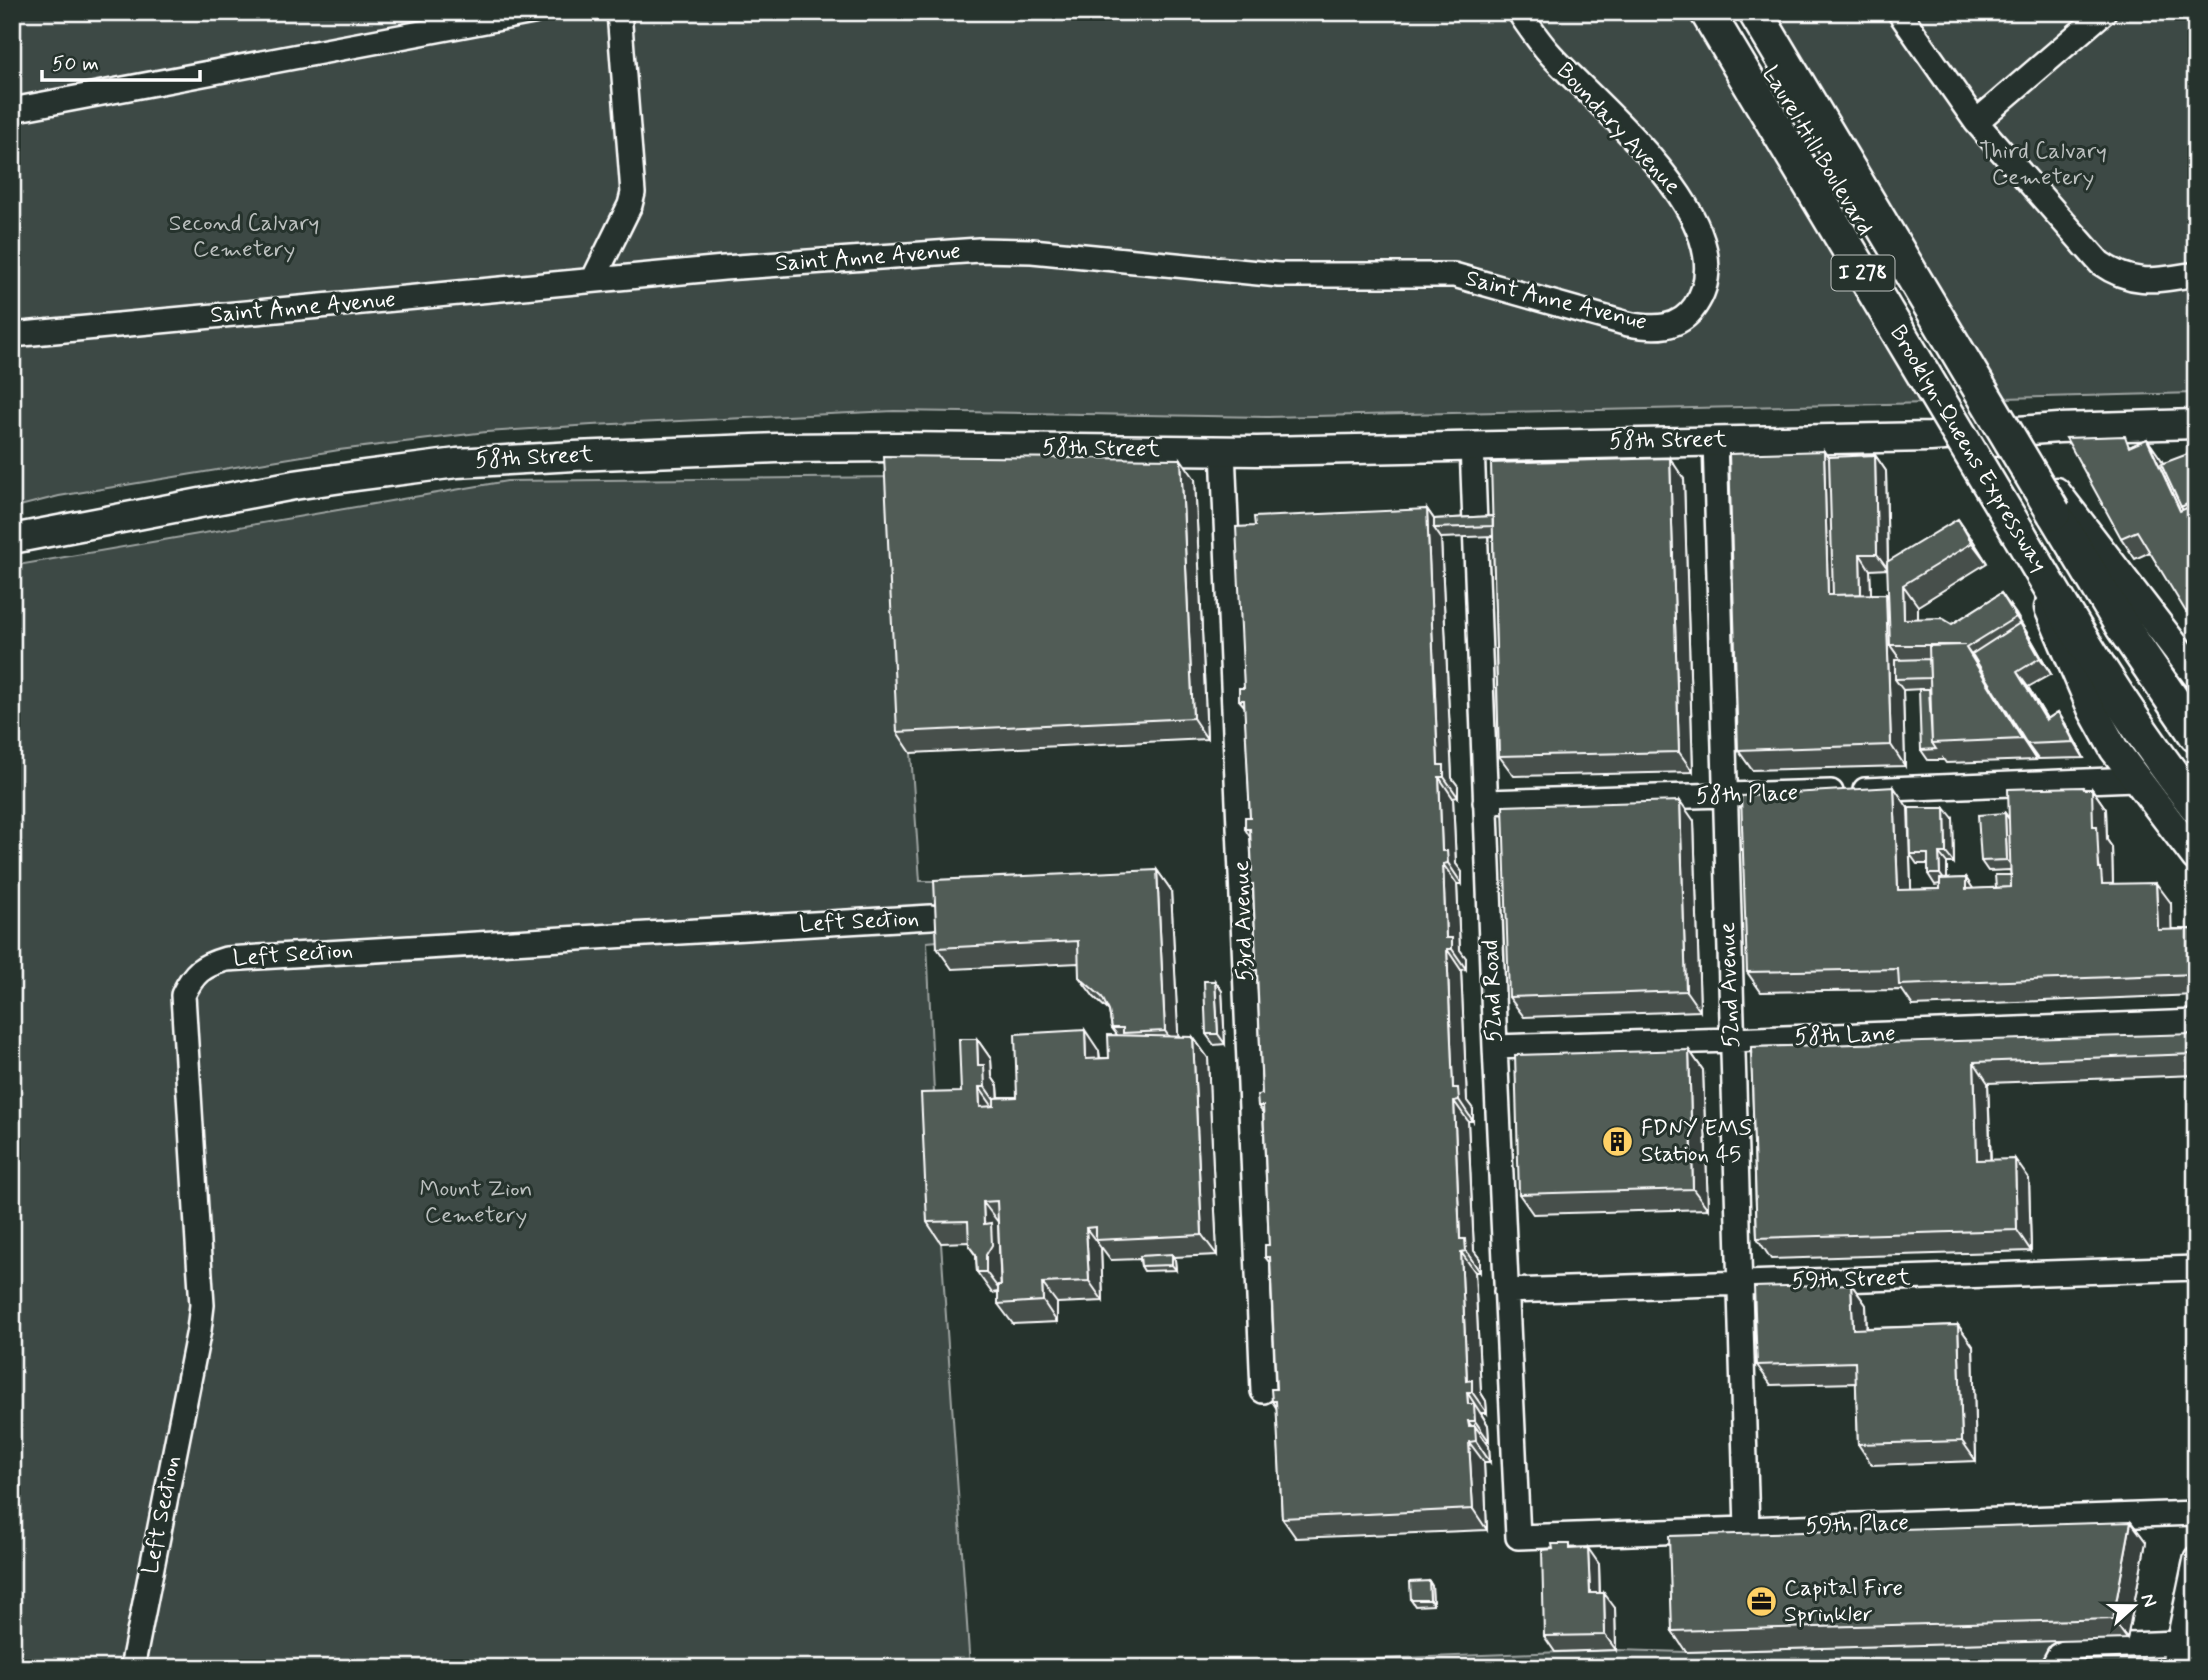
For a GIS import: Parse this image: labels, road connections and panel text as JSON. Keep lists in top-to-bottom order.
{
  "streets": {
    "highway": ["I 278", "Brooklyn-Queens Expressway"],
    "main road": ["Laurel Hill Boulevard", "58th Street"],
    "street": [
      "Boundary Avenue",
      "Saint Anne Avenue",
      "58th Place",
      "53rd Avenue",
      "Left Section",
      "52nd Avenue",
      "52nd Road",
      "58th Lane",
      "59th Street",
      "59th Place"
    ]
  },
  "crossings": [
    ["Boundary Avenue", "Saint Anne Avenue"],
    ["Laurel Hill Boulevard", "58th Street"],
    ["Laurel Hill Boulevard", "58th Place"],
    ["58th Street", "53rd Avenue"],
    ["58th Street", "52nd Avenue"],
    ["58th Street", "52nd Road"],
    ["58th Place", "52nd Avenue"],
    ["58th Place", "52nd Road"],
    ["52nd Avenue", "58th Lane"],
    ["52nd Avenue", "59th Street"],
    ["52nd Avenue", "59th Place"],
    ["52nd Road", "58th Lane"],
    ["52nd Road", "59th Street"],
    ["52nd Road", "59th Place"]
  ],
  "parks": ["Third Calvary Cemetery", "Second Calvary Cemetery", "Mount Zion Cemetery"],
  "places": {
    "building": ["FDNY EMS Station 45"],
    "office": ["Capital Fire Sprinkler"]
  },
  "scale_bar": "50 m",
  "north": "right"
}
